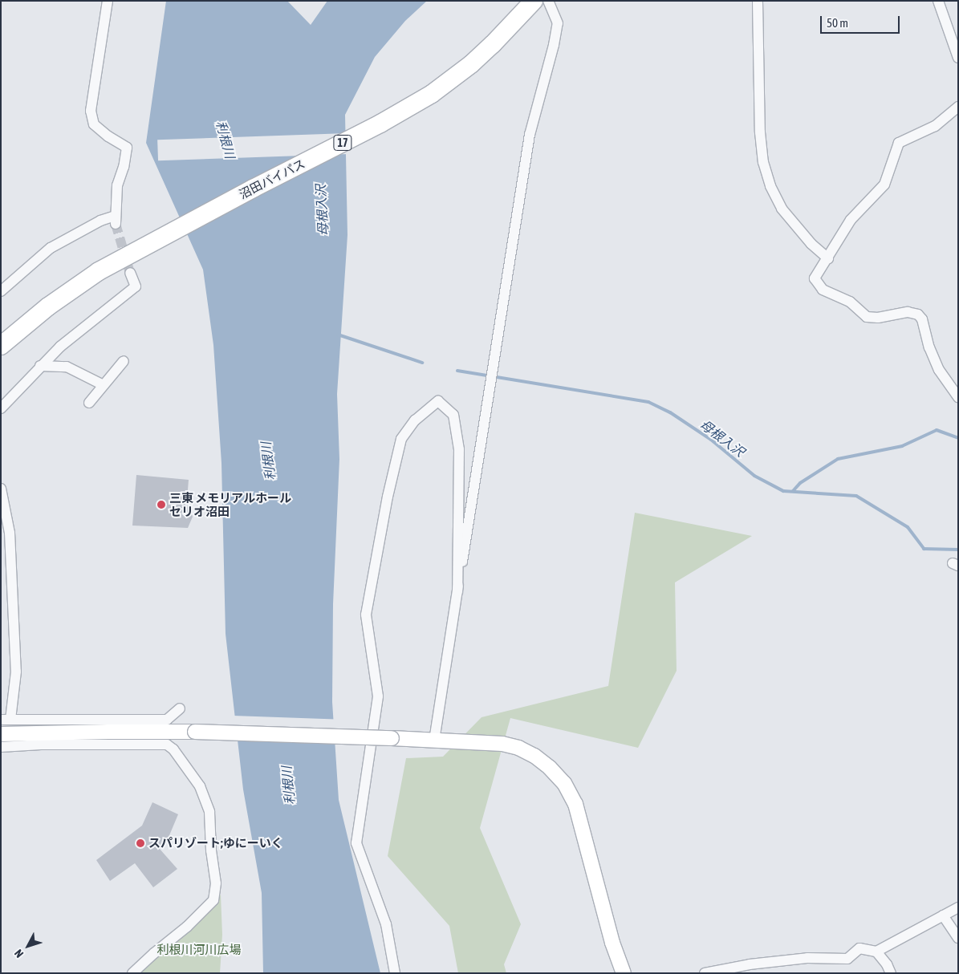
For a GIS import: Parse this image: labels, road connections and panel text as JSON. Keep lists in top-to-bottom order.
{
  "streets": {
    "highway": ["17", "沼田バイパス"]
  },
  "water": ["利根川", "母根入沢"],
  "parks": ["利根川河川広場"],
  "places": ["三東 メモリアルホール セリオ沼田", "スパリゾート;ゆにーいく"],
  "scale_bar": "50 m",
  "north": "bottom left"
}
